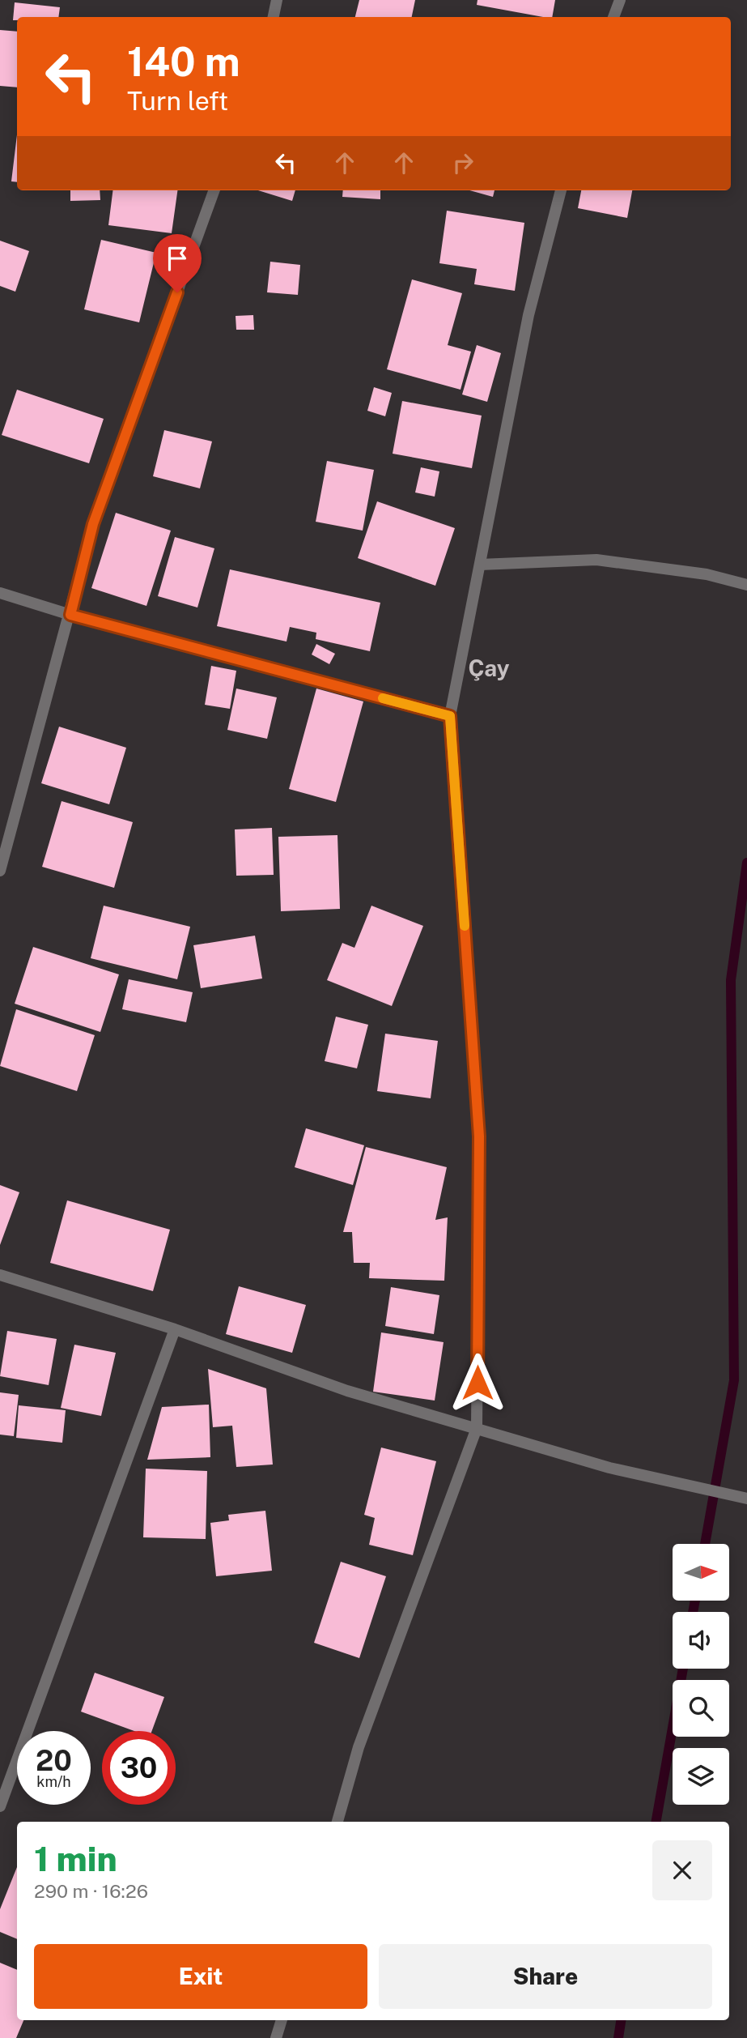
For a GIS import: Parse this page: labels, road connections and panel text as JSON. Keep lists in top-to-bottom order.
{
  "districts": ["Çay"],
  "north": "right",
  "page": {
    "turn": ["140 m", "Turn left"],
    "speed": "20 km/h",
    "limit": "30",
    "heading": ["1 min", "290 m · 16:26"],
    "buttons": ["Exit", "Share"]
  }
}
